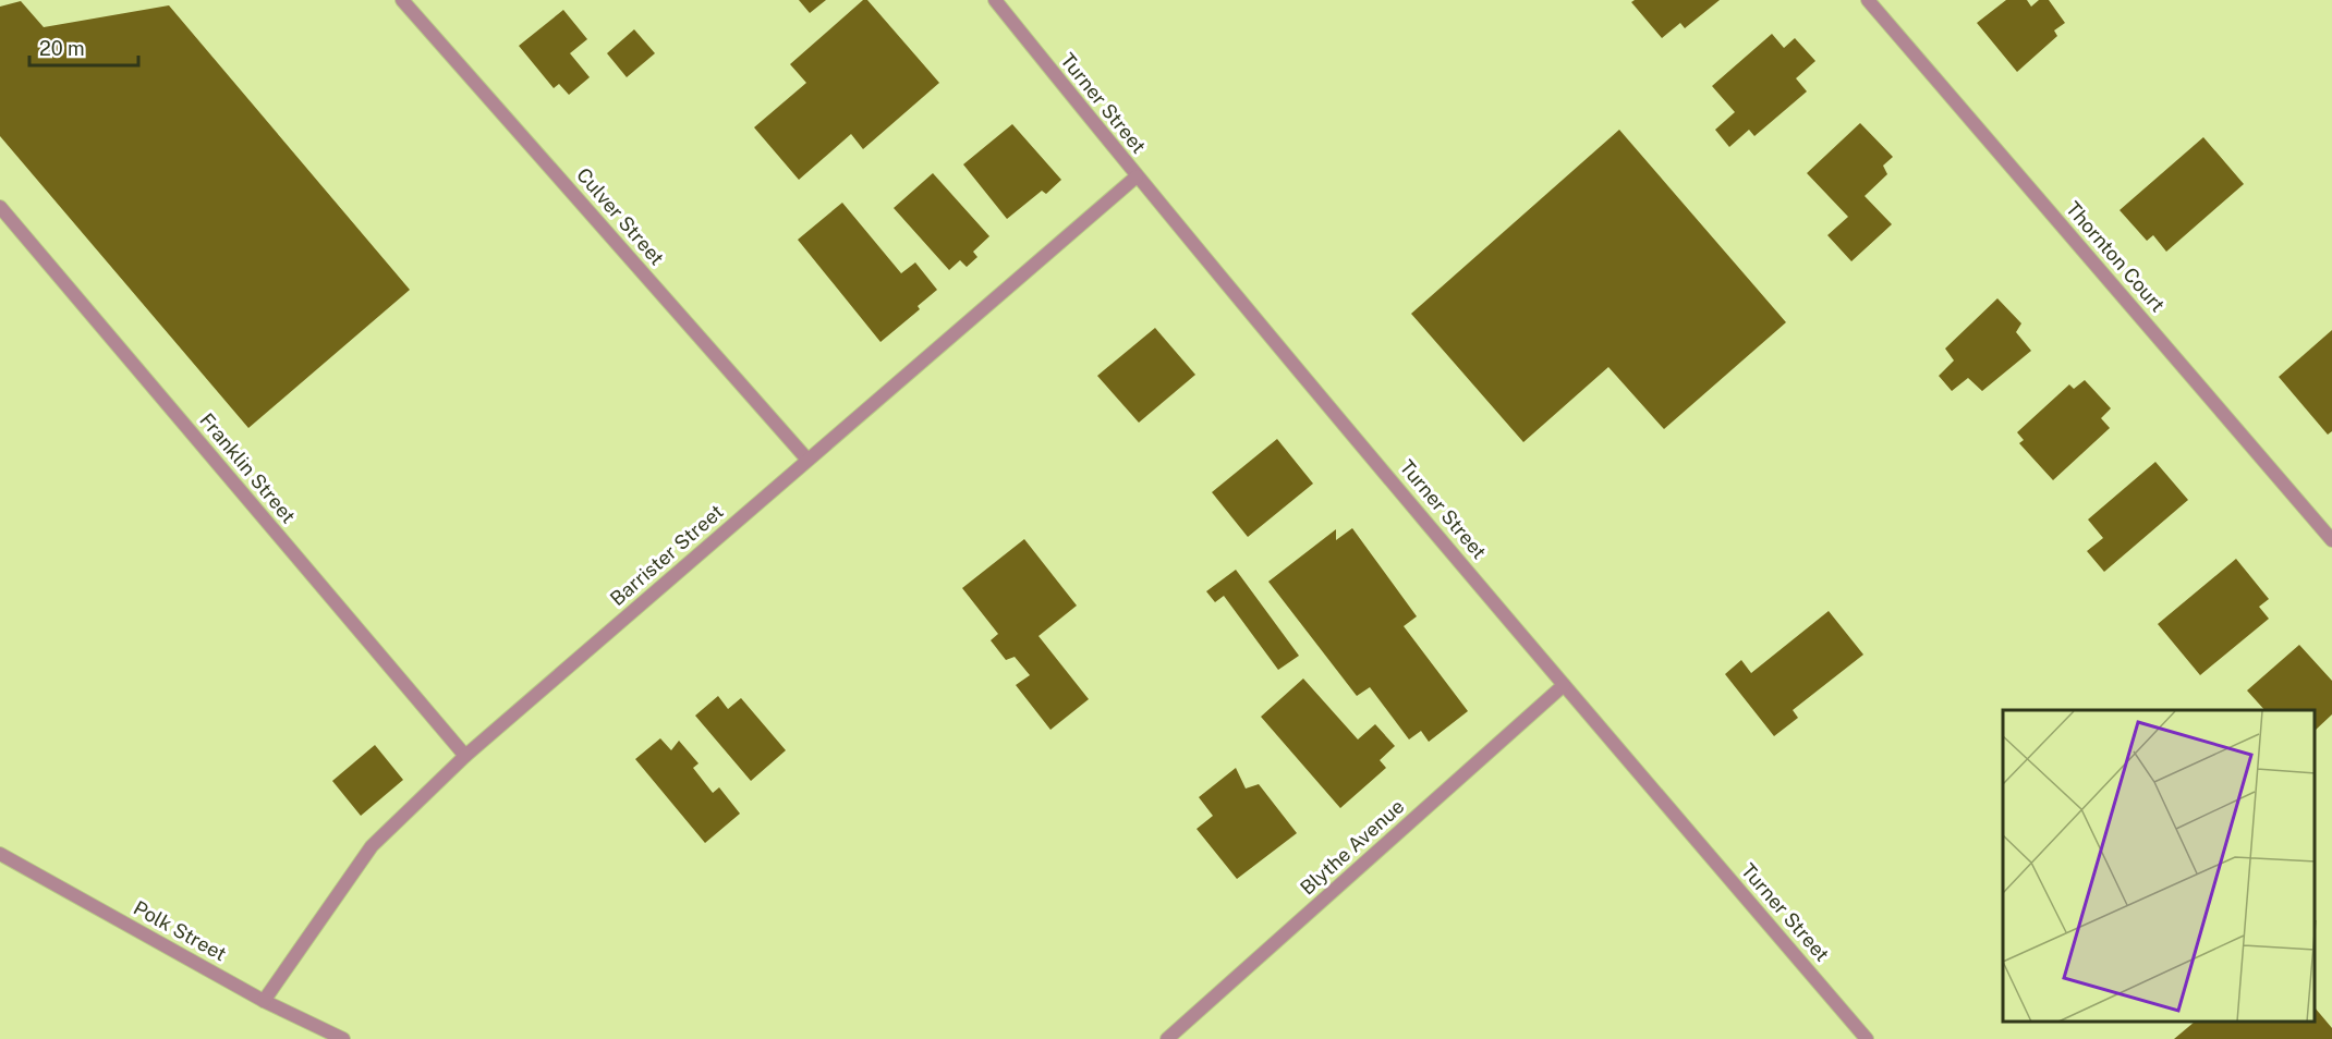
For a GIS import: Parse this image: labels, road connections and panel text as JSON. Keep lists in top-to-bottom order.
{
  "streets": {
    "street": [
      "Turner Street",
      "Culver Street",
      "Thornton Court",
      "Franklin Street",
      "Barrister Street",
      "Blythe Avenue",
      "Polk Street"
    ]
  },
  "crossings": [
    ["Turner Street", "Barrister Street"],
    ["Turner Street", "Blythe Avenue"],
    ["Culver Street", "Barrister Street"],
    ["Franklin Street", "Barrister Street"],
    ["Barrister Street", "Polk Street"]
  ],
  "scale_bar": "20 m"
}
